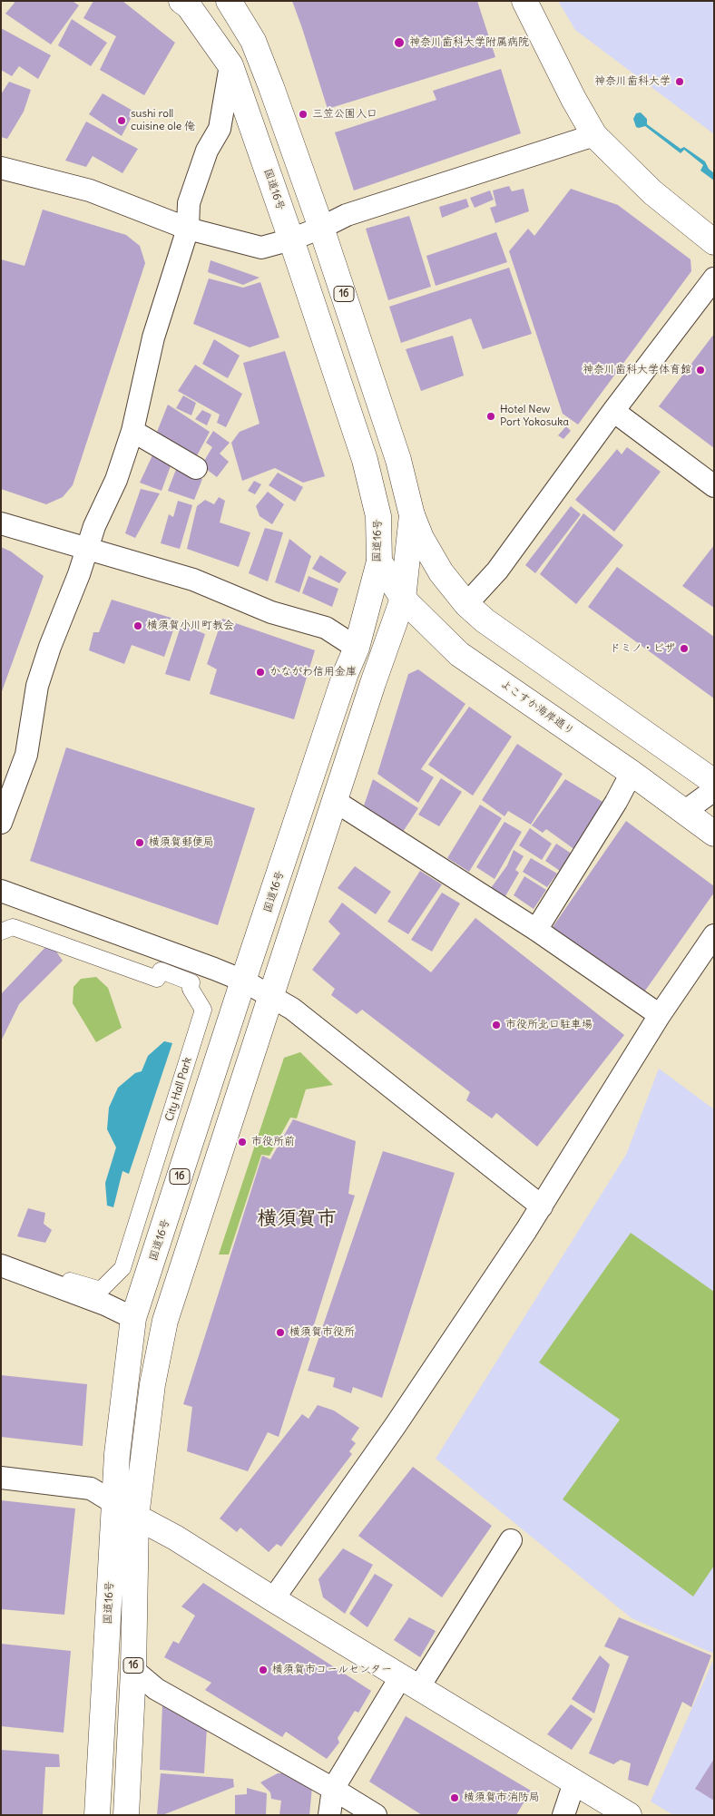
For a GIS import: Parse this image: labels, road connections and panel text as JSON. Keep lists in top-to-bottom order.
{
  "streets": {
    "main road": ["国道16号", "16", "よこすか海岸通り"],
    "street": ["City Hall Park"]
  },
  "crossings": [
    ["国道16号", "よこすか海岸通り"],
    ["16", "よこすか海岸通り"]
  ],
  "districts": ["横須賀市"],
  "places": [
    "神奈川歯科大学附属病院",
    "神奈川歯科大学",
    "三笠公園入口",
    "sushi roll cuisine ole 俺",
    "神奈川歯科大学体育館",
    "Hotel New Port Yokosuka",
    "横須賀小川町教会",
    "ドミノ・ピザ",
    "かながわ信用金庫",
    "横須賀郵便局",
    "市役所北口駐車場",
    "市役所前",
    "横須賀市役所",
    "横須賀市コールセンター",
    "横須賀市消防局"
  ]
}
